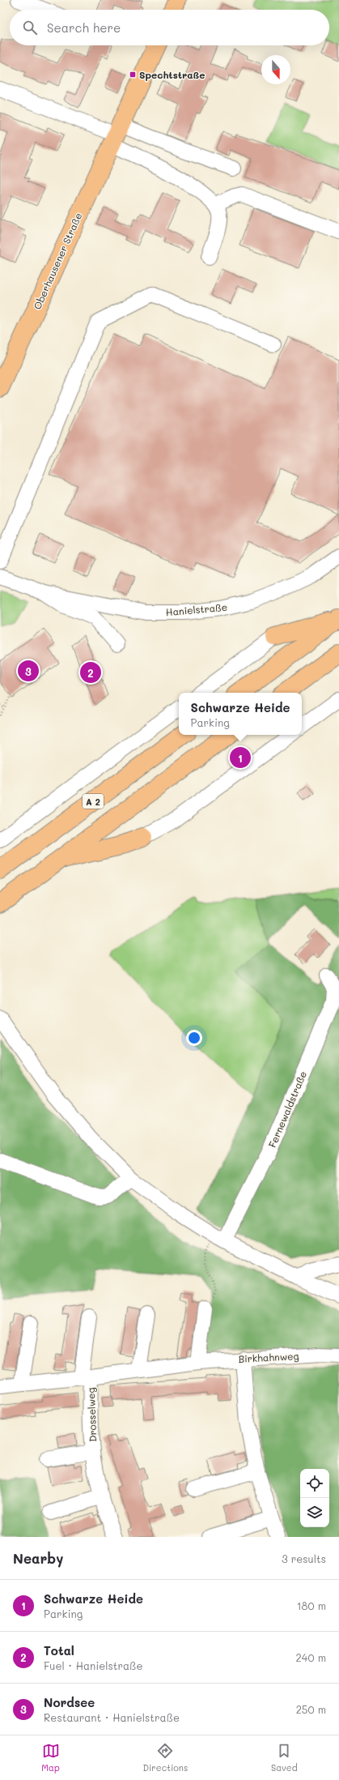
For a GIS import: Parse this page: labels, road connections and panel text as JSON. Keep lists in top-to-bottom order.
{
  "streets": {
    "main road": ["Oberhausener Straße", "A 2"],
    "street": [
      "Hanielstraße",
      "Fernewaldstraße",
      "Birkhahnweg",
      "Drosselweg"
    ]
  },
  "crossings": [
    ["Birkhahnweg", "Drosselweg"]
  ],
  "places": {
    "transit": ["Spechtstraße"]
  },
  "north": "bottom",
  "page": {
    "search": "Search here",
    "pins": ["3", "2", "1"],
    "popup": ["Schwarze Heide", "Parking"],
    "heading": ["Nearby", "3 results"],
    "list": [
      {
        "mark": "1",
        "name": "Schwarze Heide",
        "note": "Parking",
        "value": "180 m"
      },
      {
        "mark": "2",
        "name": "Total",
        "note": "Fuel · Hanielstraße",
        "value": "240 m"
      },
      {
        "mark": "3",
        "name": "Nordsee",
        "note": "Restaurant · Hanielstraße",
        "value": "250 m"
      }
    ],
    "nav": ["Map", "Directions", "Saved"]
  }
}
